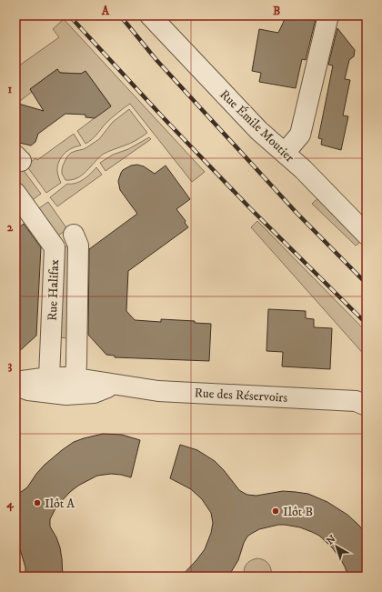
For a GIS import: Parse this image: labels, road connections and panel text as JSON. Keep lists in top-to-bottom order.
{
  "streets": {
    "street": ["Rue Émile Moutier", "Rue Halifax", "Rue des Réservoirs"]
  },
  "crossings": [
    ["Rue Halifax", "Rue des Réservoirs"]
  ],
  "places": ["Ilôt A", "Ilôt B"],
  "north": "top left",
  "grid": {
    "columns": ["A", "B"],
    "rows": [
      "1",
      "2",
      "3",
      "4"
    ]
  }
}
